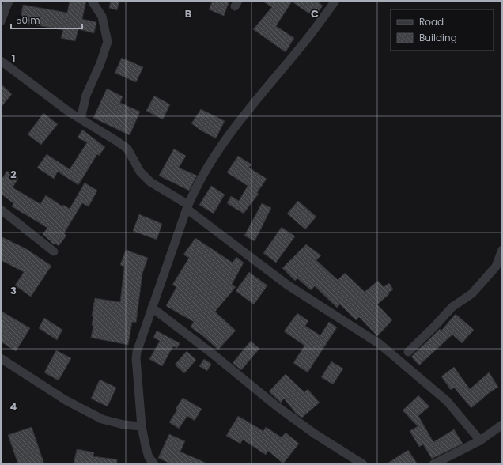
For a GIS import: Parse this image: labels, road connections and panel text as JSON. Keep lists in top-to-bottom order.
{
  "legend": ["Road", "Building"],
  "scale_bar": "50 m",
  "grid": {
    "columns": ["B", "C"],
    "rows": [
      "1",
      "2",
      "3",
      "4"
    ]
  }
}
